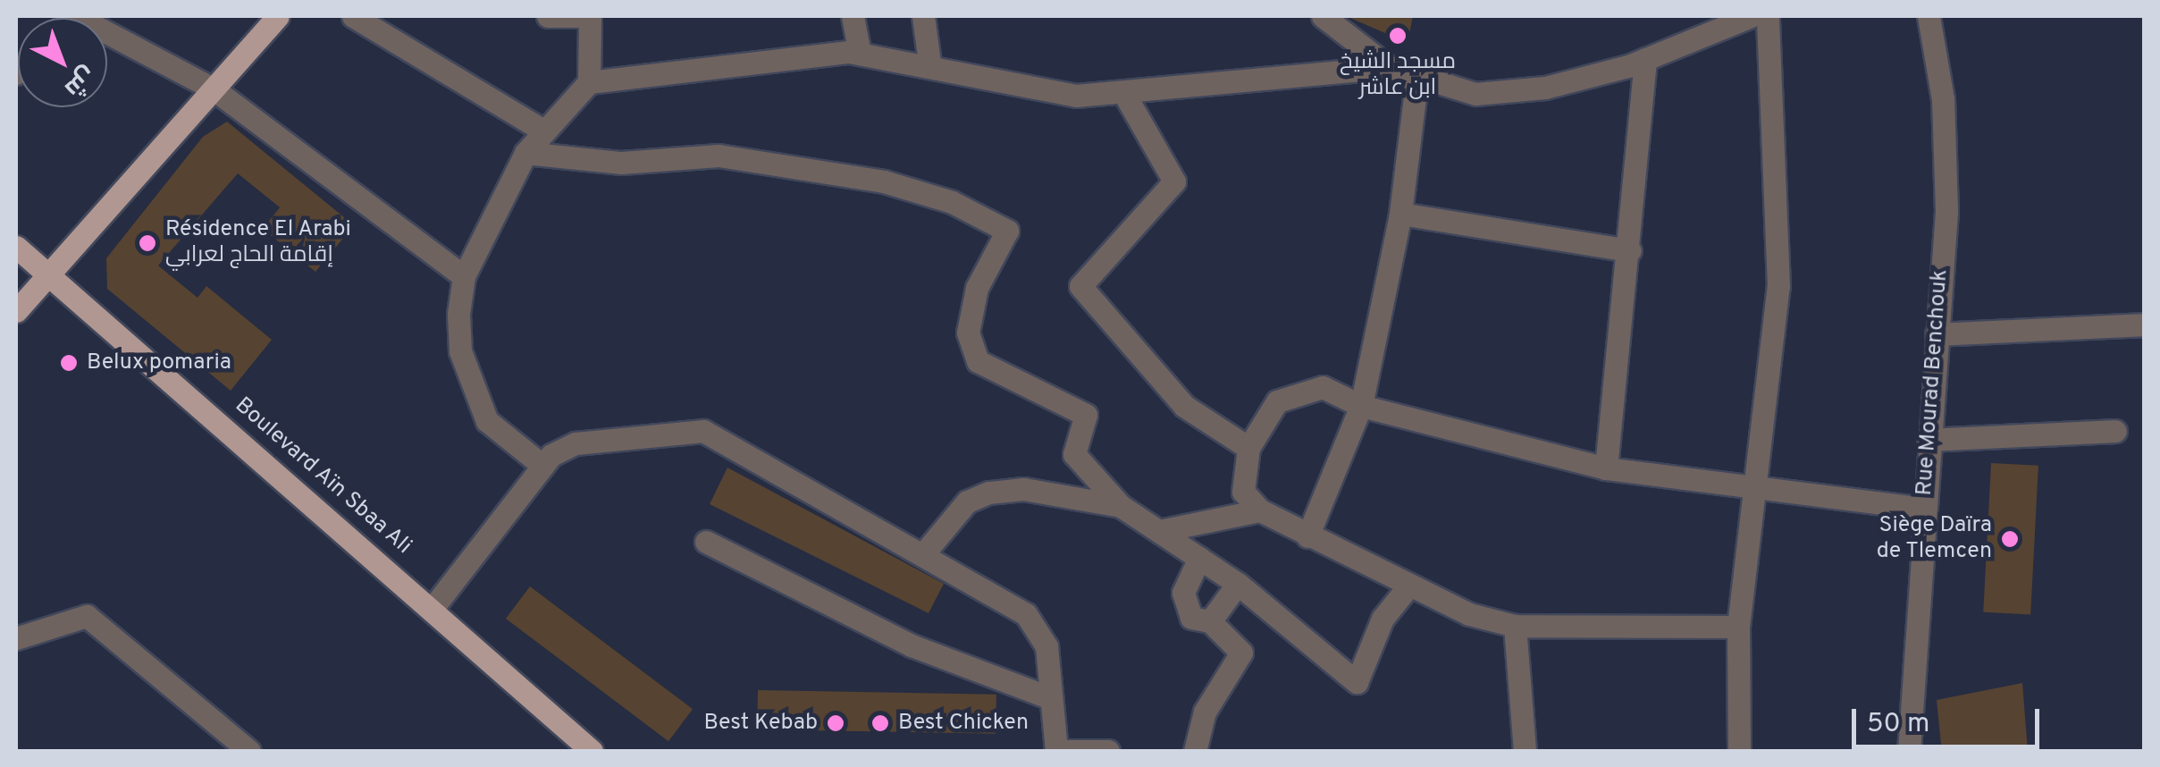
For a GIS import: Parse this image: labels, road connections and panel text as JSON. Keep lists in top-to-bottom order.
{
  "streets": {
    "main road": ["Boulevard Aïn Sbaa Ali"],
    "street": ["Rue Mourad Benchouk"]
  },
  "places": [
    "مسجد الشيخ ابن عاشر",
    "Résidence El Arabi إقامة الحاج لعرابي",
    "Belux pomaria",
    "Siège Daïra de Tlemcen",
    "Best Kebab",
    "Best Chicken"
  ],
  "scale_bar": "50 m",
  "north": "bottom right"
}
